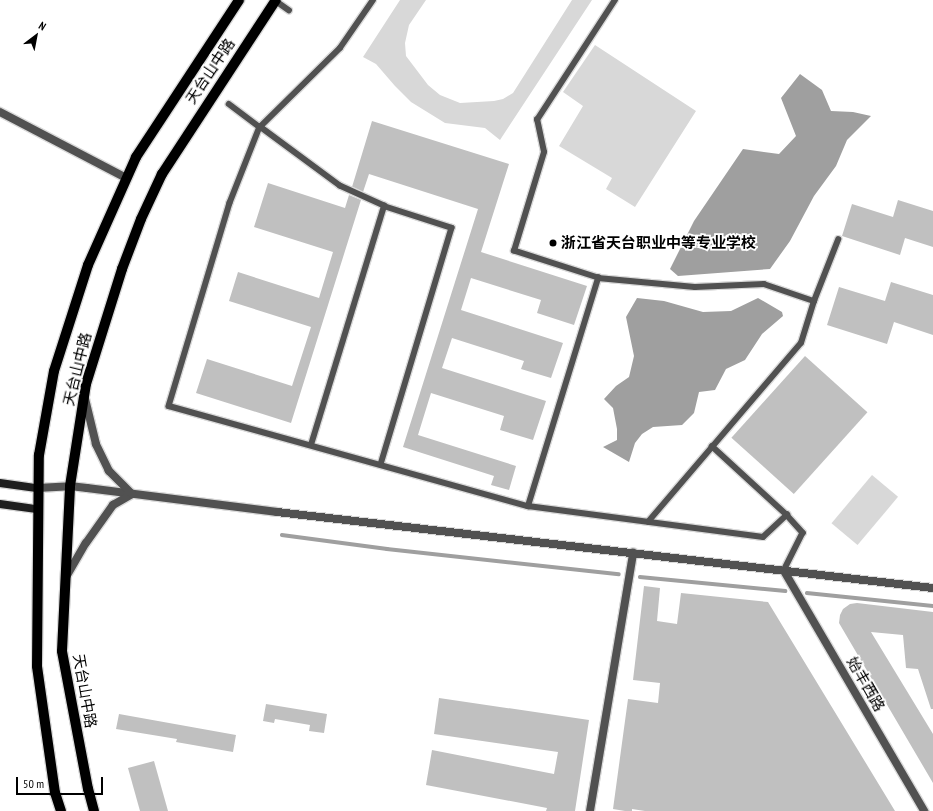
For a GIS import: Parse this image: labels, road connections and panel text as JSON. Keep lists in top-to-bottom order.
{
  "streets": {
    "main road": ["天台山中路"],
    "street": ["始丰西路"]
  },
  "places": ["浙江省天台职业中等专业学校"],
  "scale_bar": "50 m",
  "north": "top right"
}
